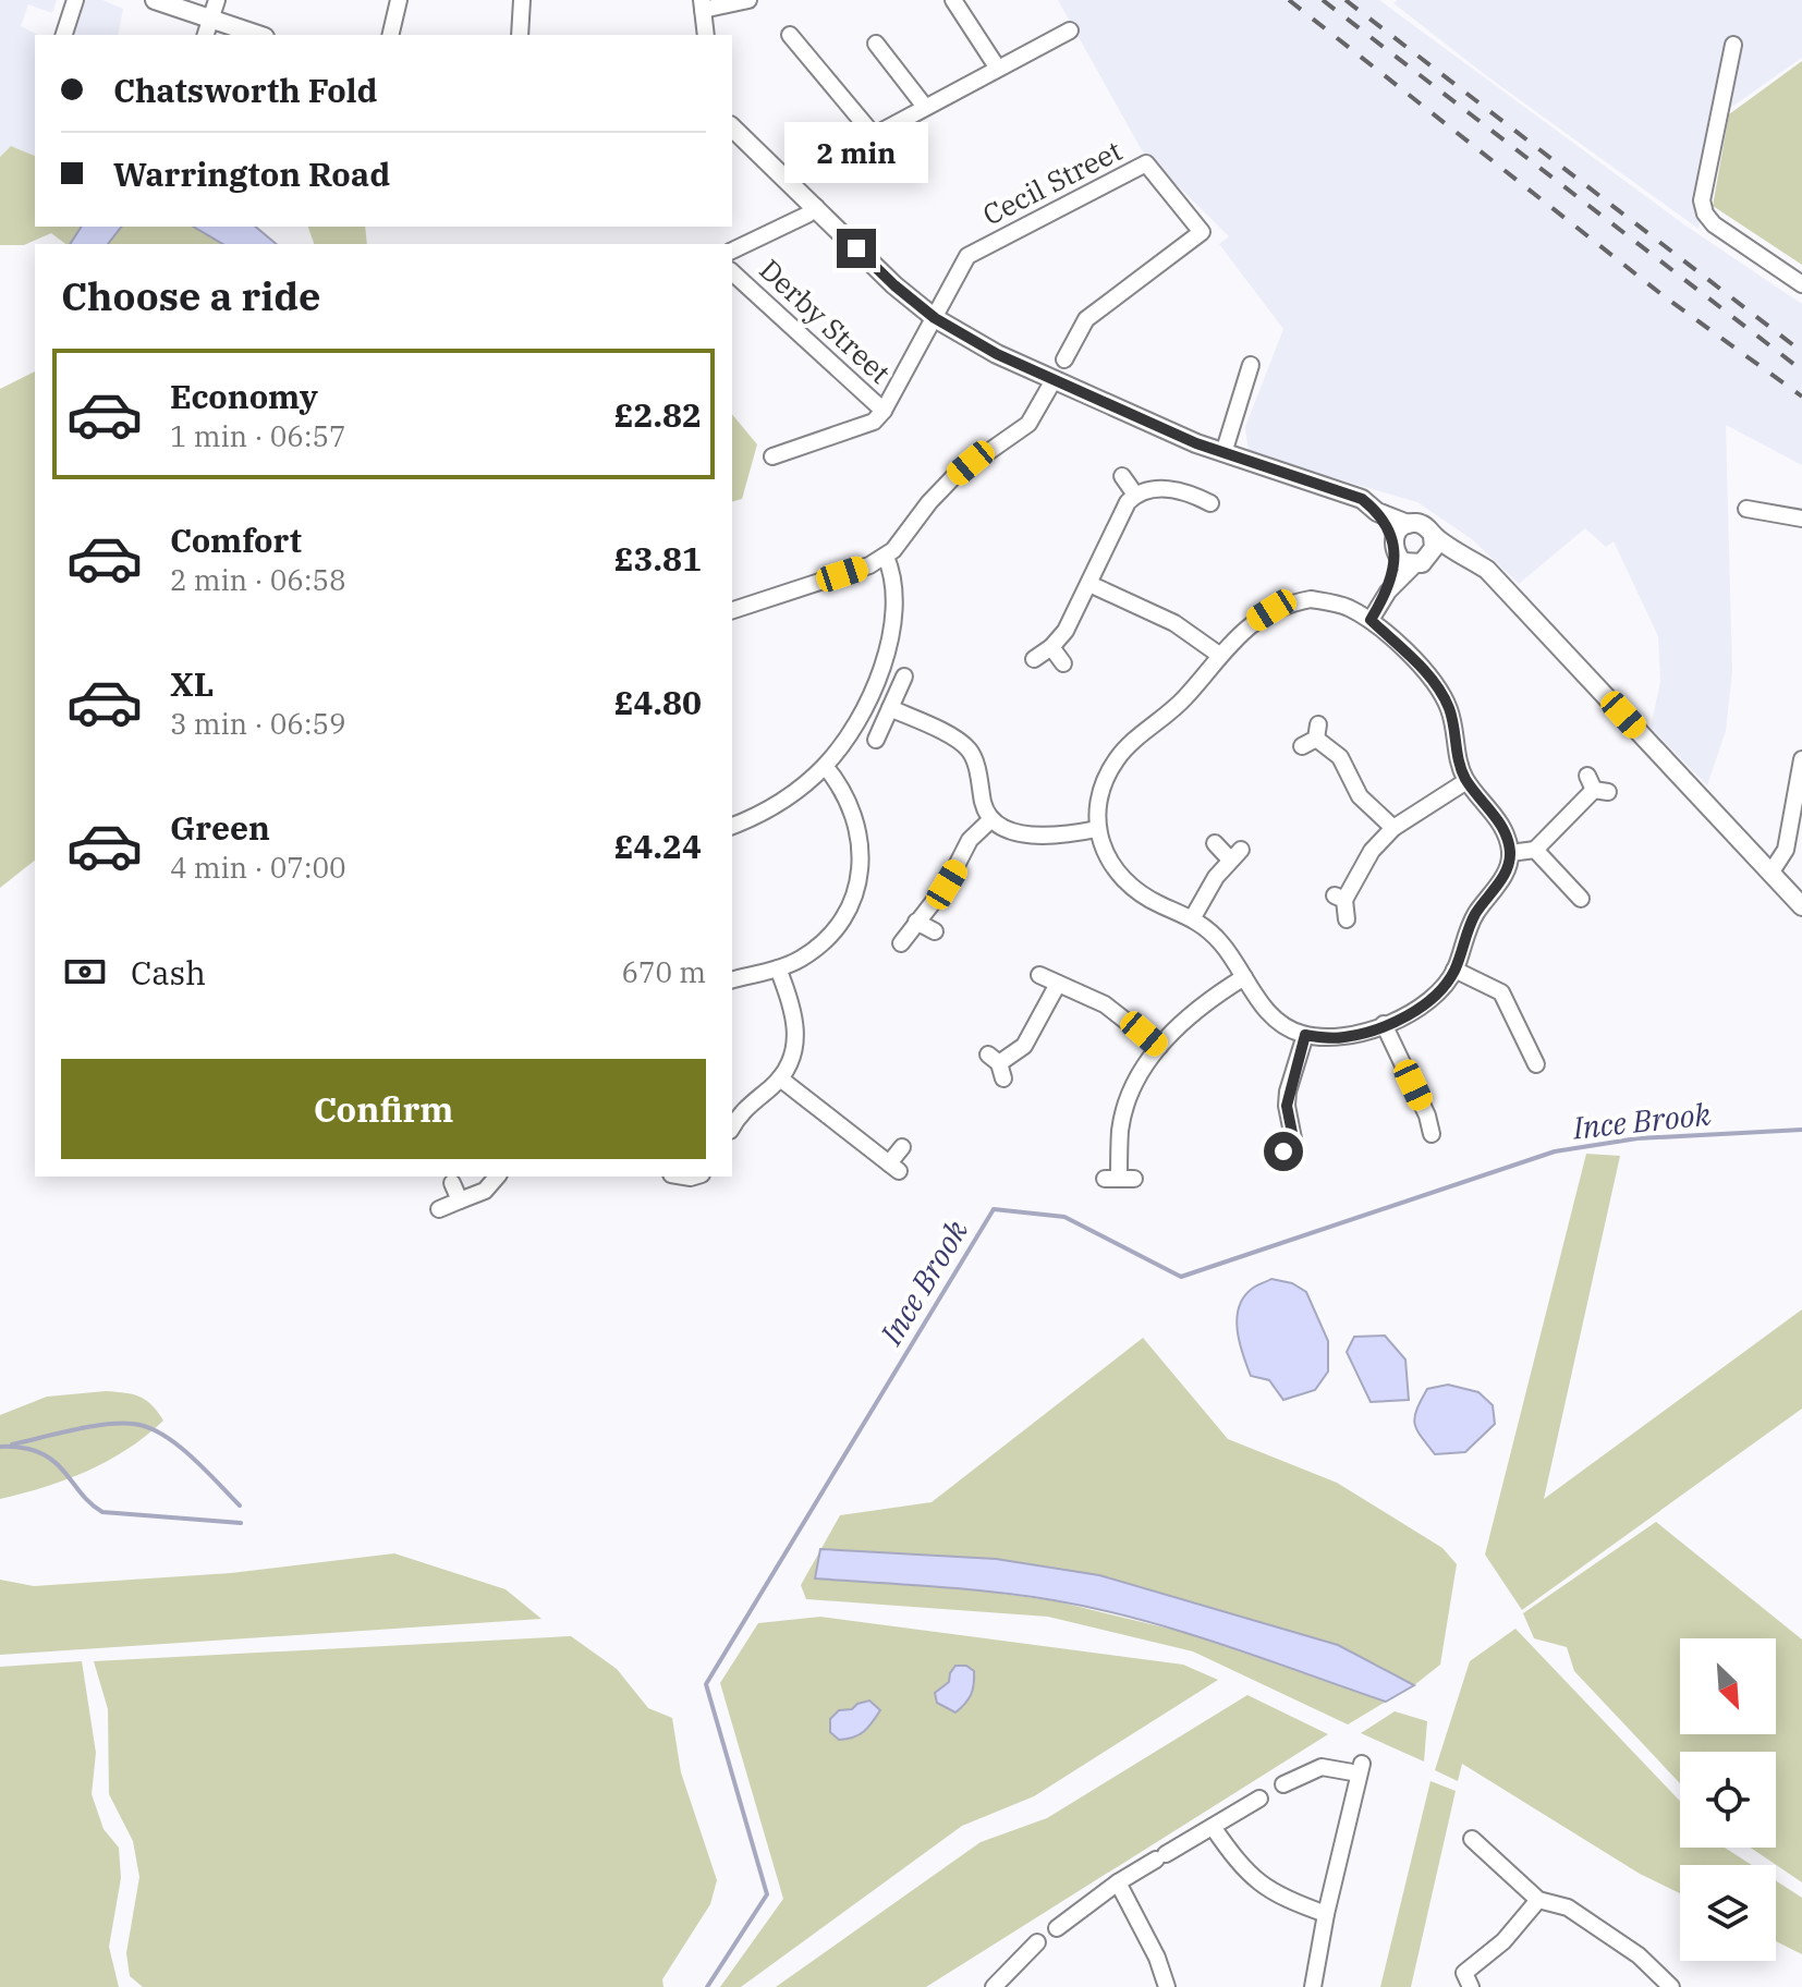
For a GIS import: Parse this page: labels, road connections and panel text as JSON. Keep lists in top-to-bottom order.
{
  "streets": {
    "street": ["Cecil Street", "Derby Street"]
  },
  "water": ["Ince Brook"],
  "north": "bottom right",
  "page": {
    "banner": ["Chatsworth Fold", "Warrington Road"],
    "bubble": "2 min",
    "heading": "Choose a ride",
    "list": [
      {
        "name": "Economy",
        "note": "1 min · 06:57",
        "value": "£2.82"
      },
      {
        "name": "Comfort",
        "note": "2 min · 06:58",
        "value": "£3.81"
      },
      {
        "name": "XL",
        "note": "3 min · 06:59",
        "value": "£4.80"
      },
      {
        "name": "Green",
        "note": "4 min · 07:00",
        "value": "£4.24"
      }
    ],
    "pay": ["Cash", "670 m"],
    "buttons": "Confirm"
  }
}
